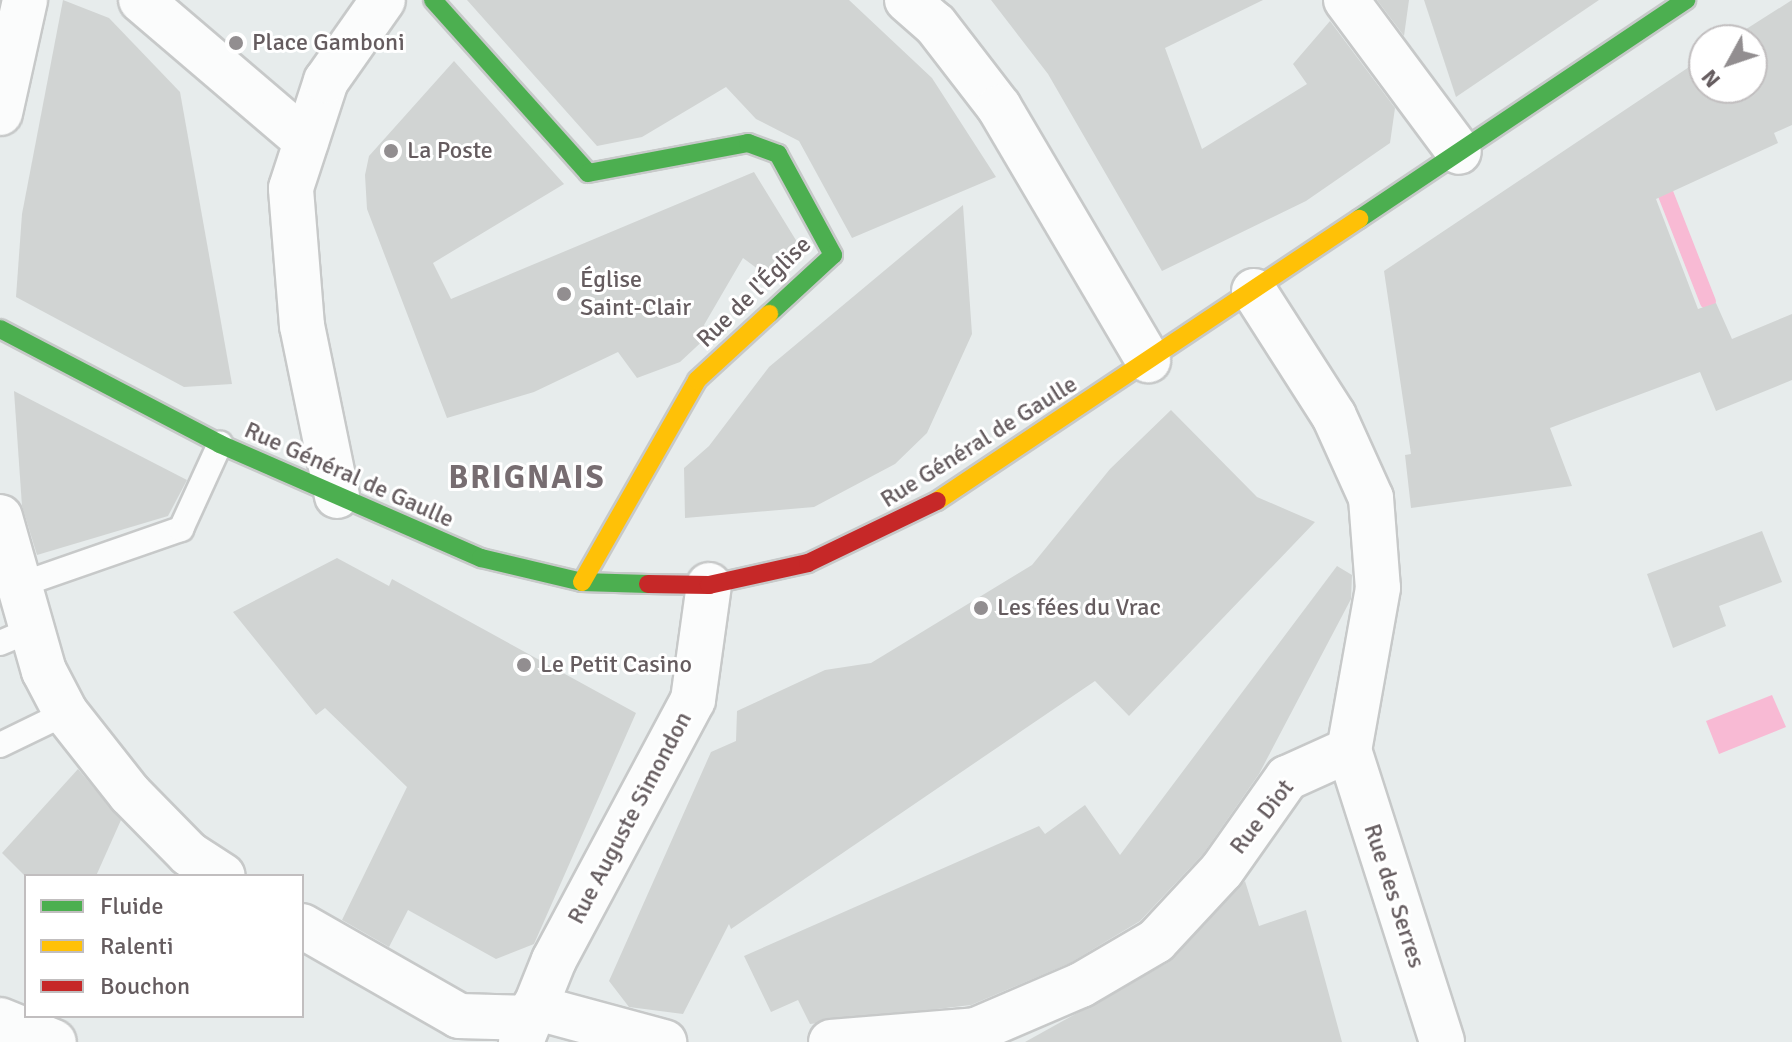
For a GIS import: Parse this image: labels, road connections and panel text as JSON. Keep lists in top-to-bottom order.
{
  "streets": {
    "street": [
      "Rue de l'Église",
      "Rue Général de Gaulle",
      "Rue Diot",
      "Rue Auguste Simondon",
      "Rue des Serres"
    ]
  },
  "crossings": [
    ["Rue de l'Église", "Rue Général de Gaulle"],
    ["Rue Général de Gaulle", "Rue Auguste Simondon"],
    ["Rue Diot", "Rue des Serres"]
  ],
  "districts": ["BRIGNAIS"],
  "places": [
    "Place Gamboni",
    "La Poste",
    "Église Saint-Clair",
    "Les fées du Vrac",
    "Le Petit Casino"
  ],
  "legend": ["Fluide", "Ralenti", "Bouchon"],
  "north": "bottom left"
}
